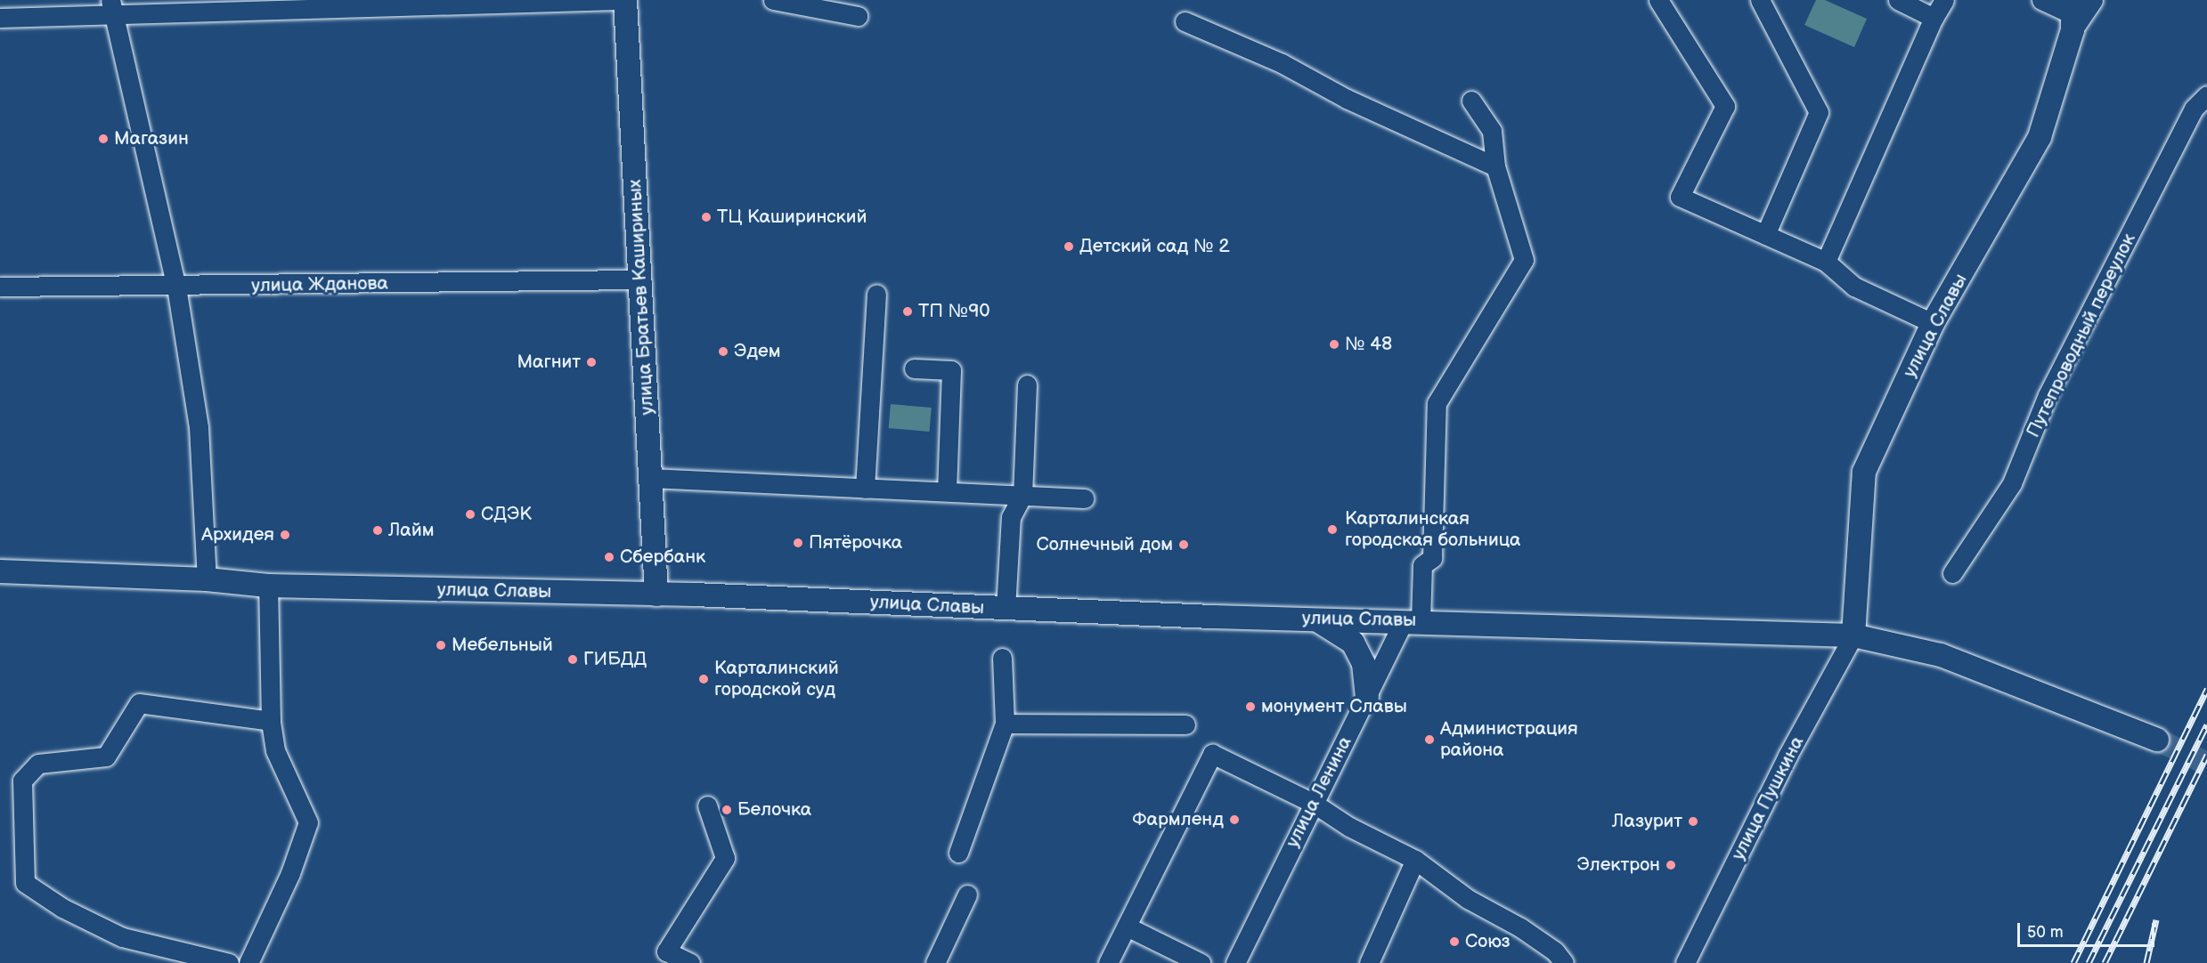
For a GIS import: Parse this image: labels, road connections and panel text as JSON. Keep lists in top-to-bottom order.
{
  "streets": {
    "main road": ["улица Братьев Кашириных", "улица Славы"],
    "street": [
      "улица Жданова",
      "Путепроводный переулок",
      "улица Ленина",
      "улица Пушкина"
    ]
  },
  "crossings": [
    ["улица Жданова", "улица Братьев Кашириных"],
    ["улица Братьев Кашириных", "улица Славы"],
    ["улица Славы", "улица Ленина"],
    ["улица Славы", "улица Пушкина"]
  ],
  "places": [
    "Магазин",
    "ТЦ Каширинский",
    "Детский сад № 2",
    "ТП №90",
    "№ 48",
    "Эдем",
    "Магнит",
    "СДЭК",
    "Карталинская городская больница",
    "Лайм",
    "Архидея",
    "Пятёрочка",
    "Солнечный дом",
    "Сбербанк",
    "Мебельный",
    "ГИБДД",
    "Карталинский городской суд",
    "монумент Славы",
    "Администрация района",
    "Белочка",
    "Фармленд",
    "Лазурит",
    "Электрон",
    "Союз"
  ],
  "scale_bar": "50 m"
}
